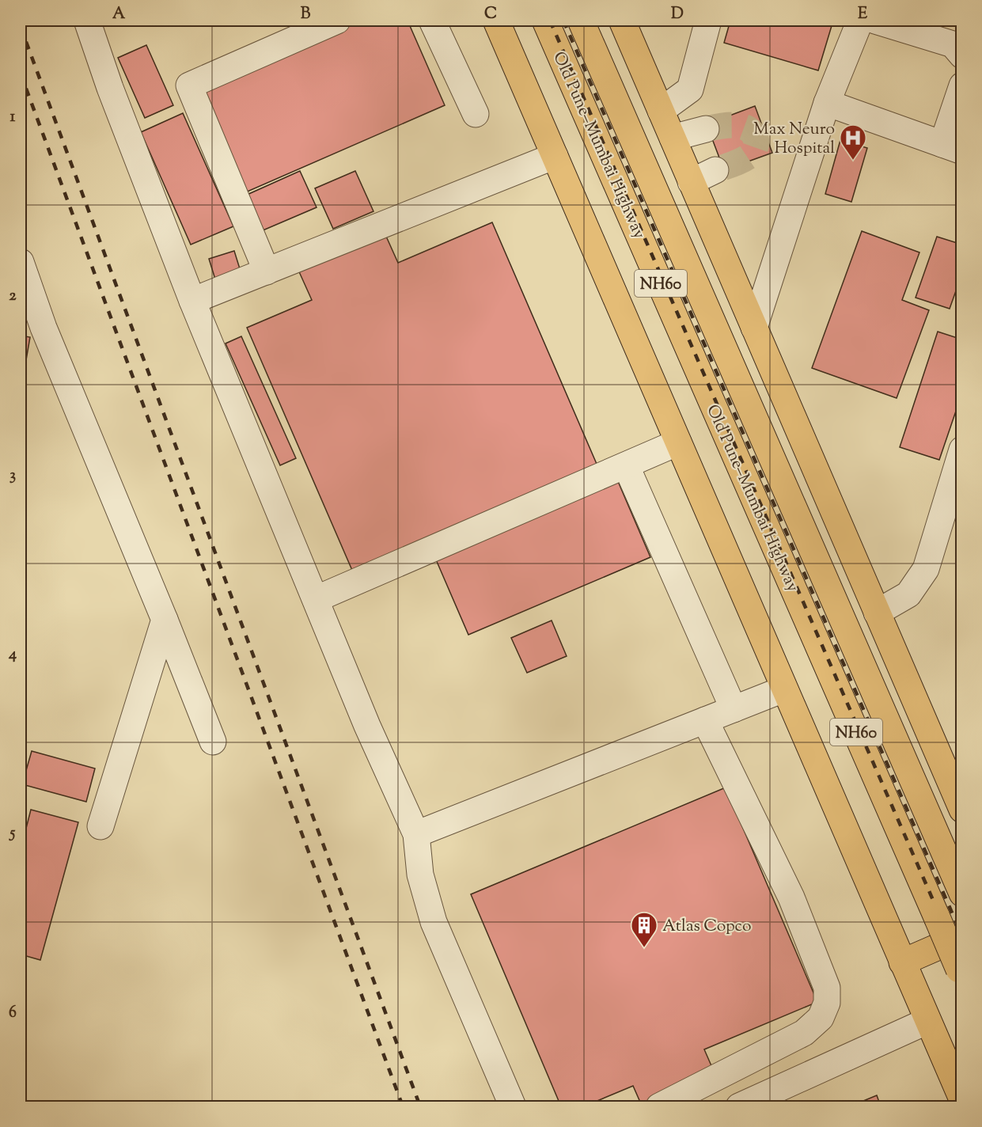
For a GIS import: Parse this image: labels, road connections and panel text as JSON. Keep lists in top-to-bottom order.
{
  "streets": {
    "main road": ["Old Pune–Mumbai Highway", "NH60"]
  },
  "places": {
    "hospital": ["Max Neuro Hospital"],
    "building": ["Atlas Copco"]
  },
  "grid": {
    "columns": [
      "A",
      "B",
      "C",
      "D",
      "E"
    ],
    "rows": [
      "1",
      "2",
      "3",
      "4",
      "5",
      "6"
    ]
  }
}
